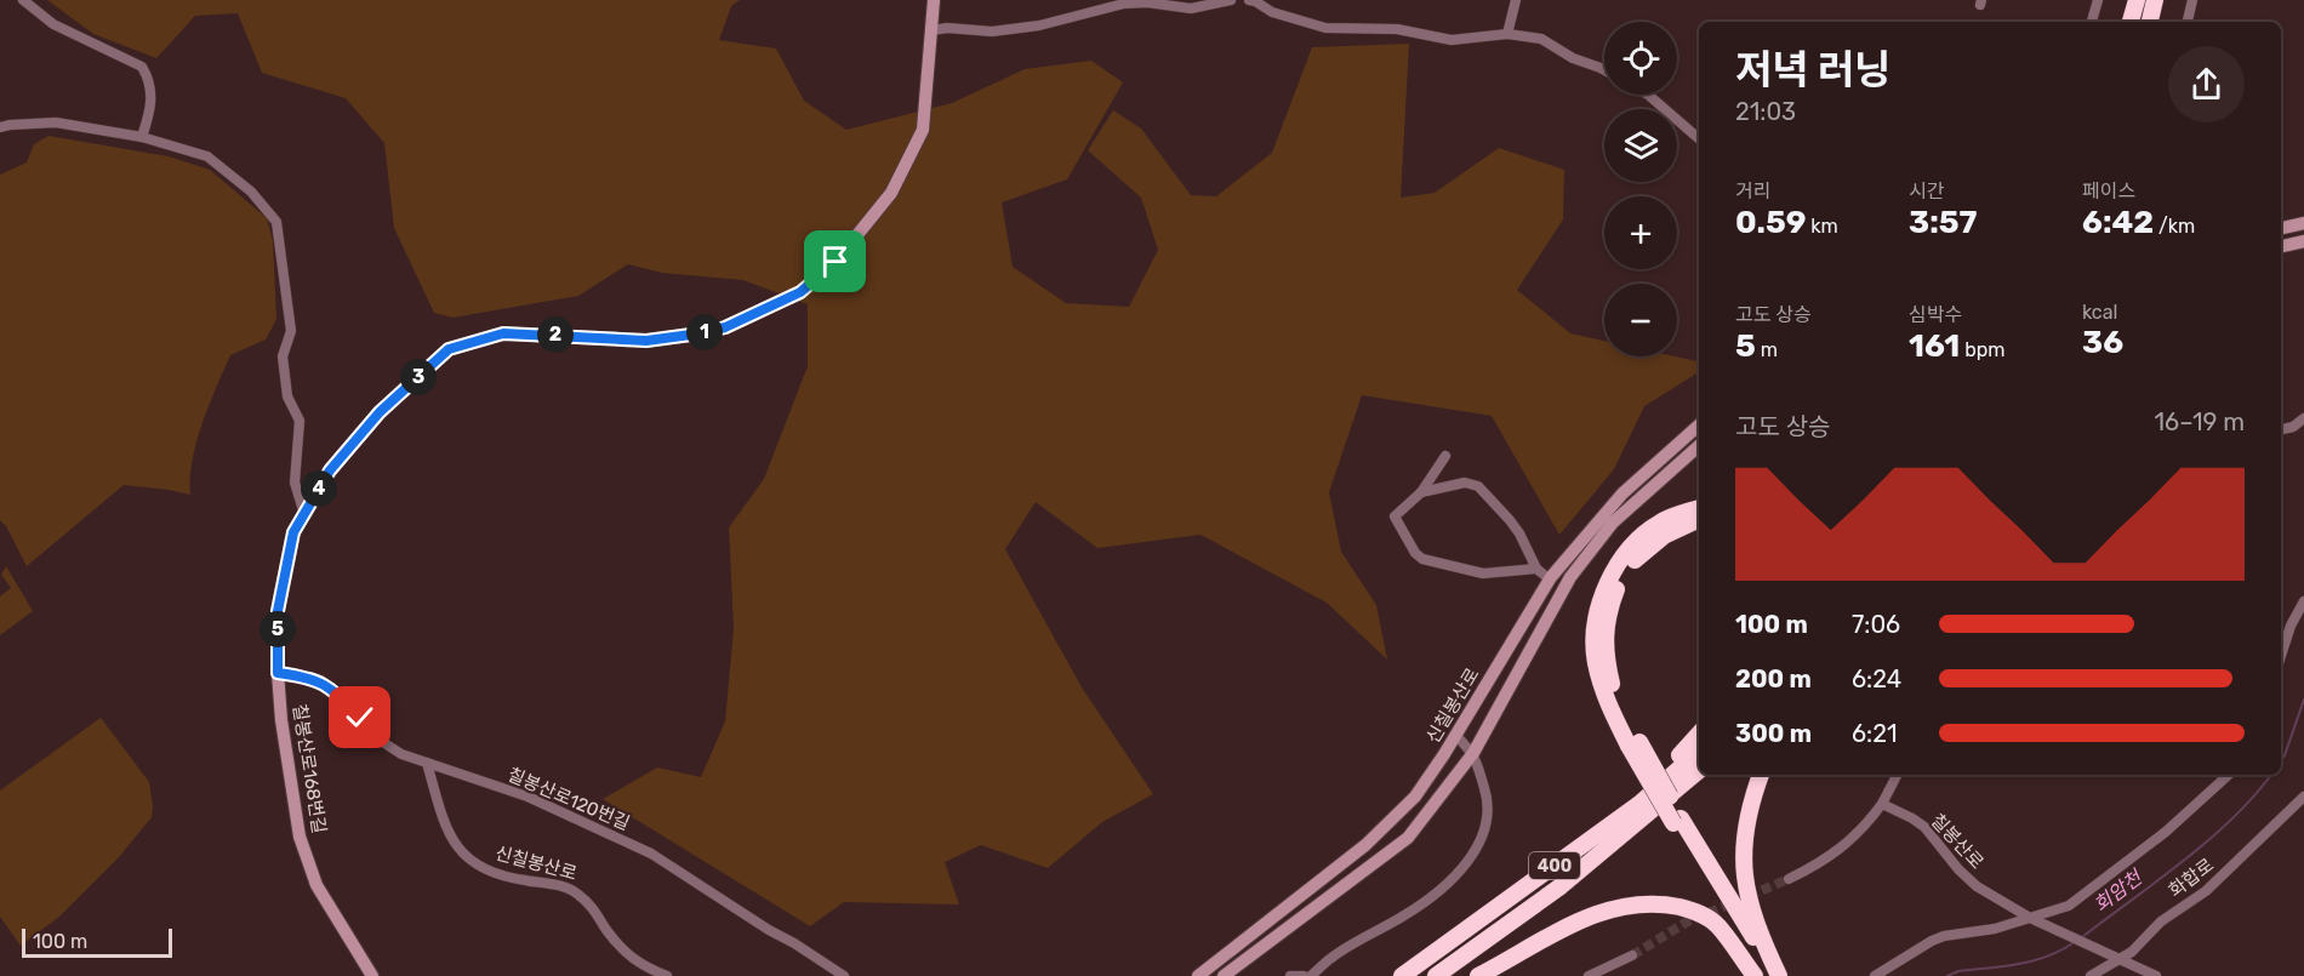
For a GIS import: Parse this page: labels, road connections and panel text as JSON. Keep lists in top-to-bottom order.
{
  "streets": {
    "highway": ["400"],
    "street": [
      "신칠봉산로",
      "칠봉산로168번길",
      "칠봉산로120번길",
      "칠봉산로",
      "화합로"
    ]
  },
  "crossings": [
    ["신칠봉산로", "칠봉산로120번길"],
    ["칠봉산로168번길", "칠봉산로120번길"],
    ["칠봉산로", "화합로"]
  ],
  "water": ["회암천"],
  "scale_bar": "100 m",
  "page": {
    "map_buttons": ["+", "−"],
    "heading": ["저녁 러닝", "21:03"],
    "stats": [
      ["거리", "0.59 km"],
      ["시간", "3:57"],
      ["페이스", "6:42 /km"],
      ["고도 상승", "5 m"],
      ["심박수", "161 bpm"],
      ["kcal", "36"]
    ],
    "pins": [
      "1",
      "2",
      "3",
      "4",
      "5"
    ],
    "chart": ["고도 상승", "16–19 m"],
    "list": [
      {
        "name": "100 m",
        "note": "7:06"
      },
      {
        "name": "200 m",
        "note": "6:24"
      },
      {
        "name": "300 m",
        "note": "6:21"
      }
    ],
    "scale": "100 m"
  }
}
